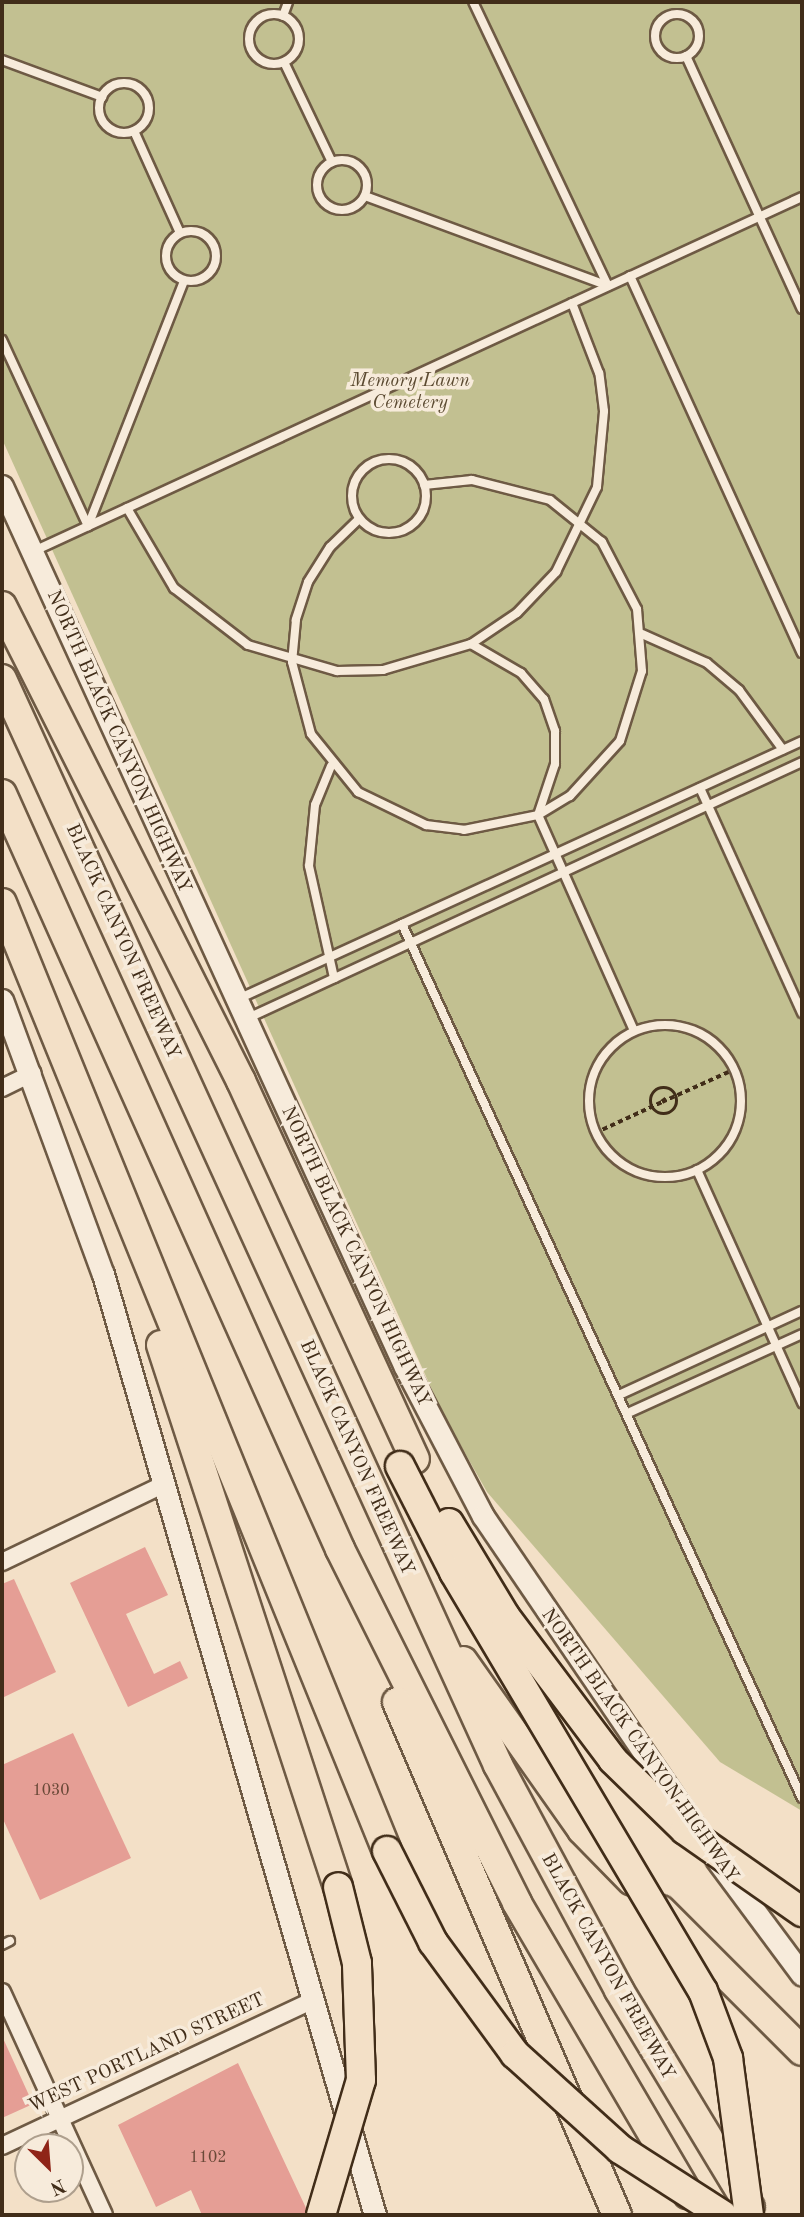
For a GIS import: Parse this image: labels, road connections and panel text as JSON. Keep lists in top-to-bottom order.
{
  "streets": {
    "highway": ["BLACK CANYON FREEWAY"],
    "main road": ["NORTH BLACK CANYON HIGHWAY"],
    "street": ["WEST PORTLAND STREET"]
  },
  "parks": ["Memory Lawn Cemetery"],
  "house_numbers": ["1030", "1102"],
  "north": "bottom right"
}
